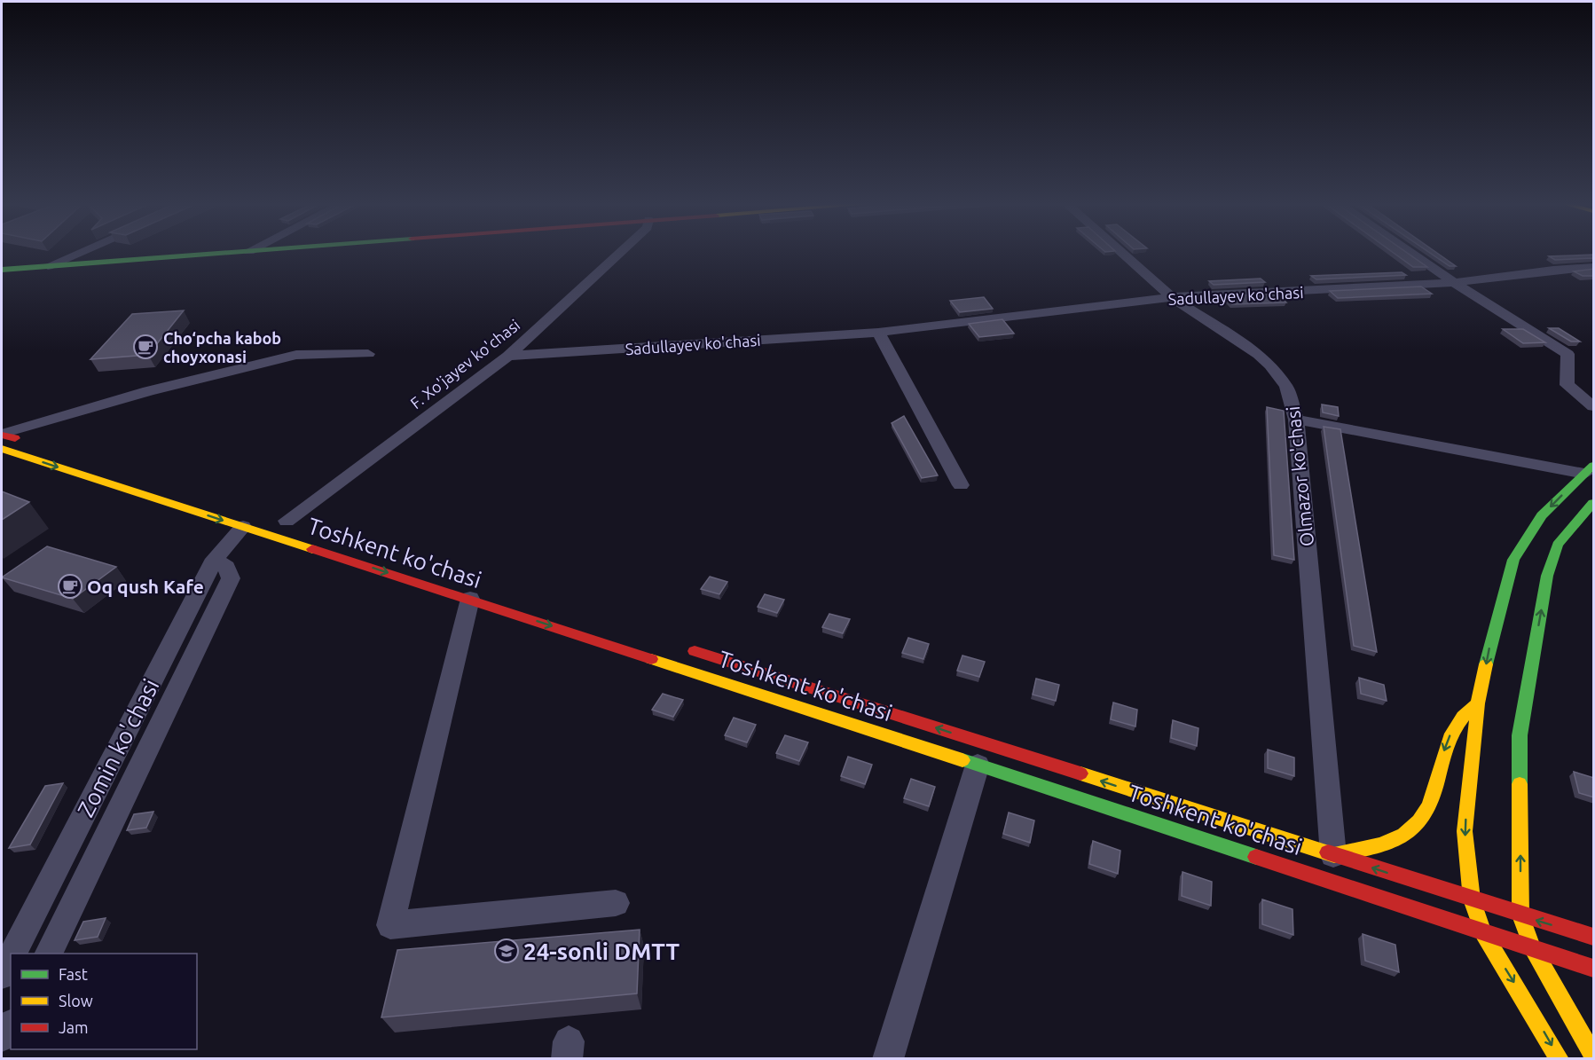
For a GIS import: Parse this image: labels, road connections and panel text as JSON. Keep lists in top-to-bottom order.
{
  "streets": {
    "main road": ["Toshkent ko'chasi"],
    "street": [
      "Sadullayev ko'chasi",
      "F. Xo'jayev ko'chasi",
      "Olmazor ko'chasi",
      "Zomin ko'chasi"
    ]
  },
  "crossings": [
    ["Sadullayev ko'chasi", "F. Xo'jayev ko'chasi"],
    ["Sadullayev ko'chasi", "Olmazor ko'chasi"],
    ["Olmazor ko'chasi", "Toshkent ko'chasi"],
    ["Toshkent ko'chasi", "Zomin ko'chasi"]
  ],
  "places": {
    "cafe": ["Cho‘pcha kabob choyxonasi", "Oq qush Kafe"],
    "school or university": ["24-sonli DMTT"]
  },
  "legend": ["Fast", "Slow", "Jam"]
}
